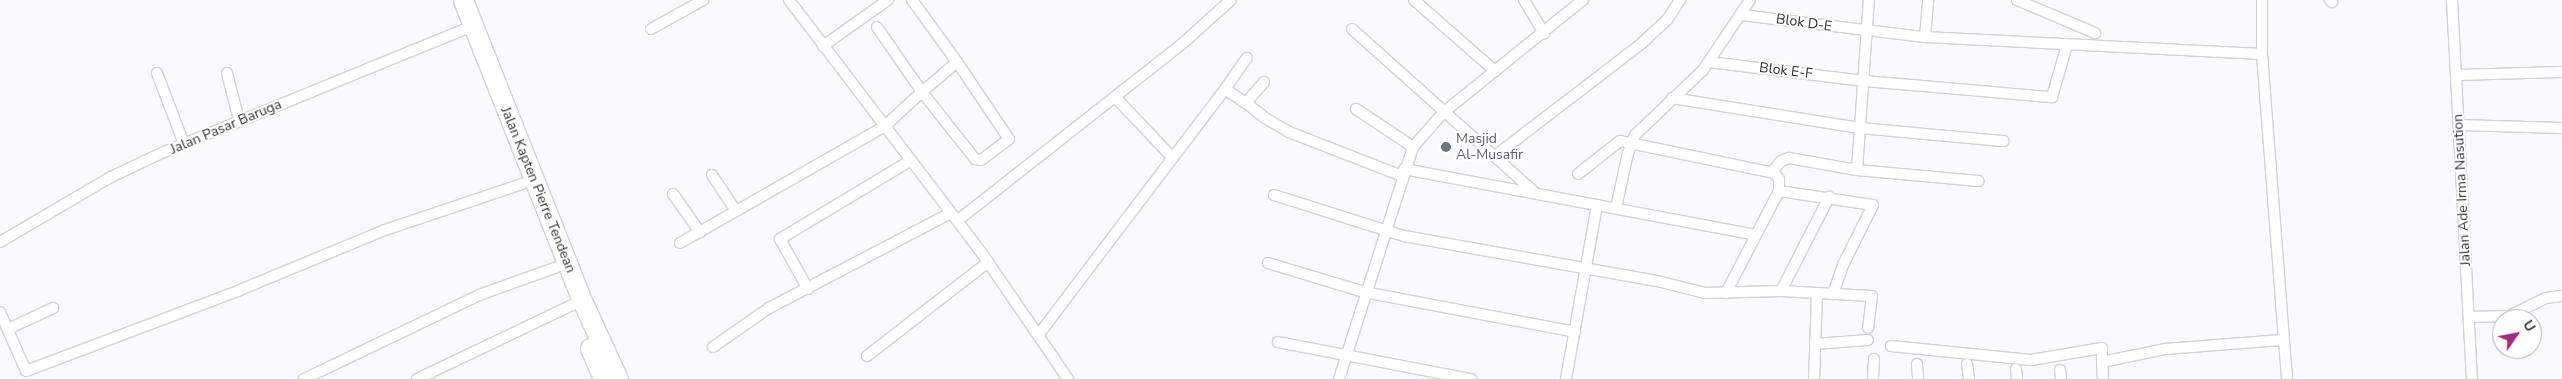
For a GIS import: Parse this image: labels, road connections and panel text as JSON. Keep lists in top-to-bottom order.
{
  "streets": {
    "highway": ["Jalan Kapten Pierre Tendean"],
    "street": [
      "Blok D-E",
      "Blok E-F",
      "Jalan Pasar Baruga",
      "Jalan Ade Irma Nasution"
    ]
  },
  "crossings": [
    ["Blok D-E", "Blok E-F"],
    ["Jalan Pasar Baruga", "Jalan Kapten Pierre Tendean"]
  ],
  "places": ["Masjid Al-Musafir"],
  "north": "top right"
}
